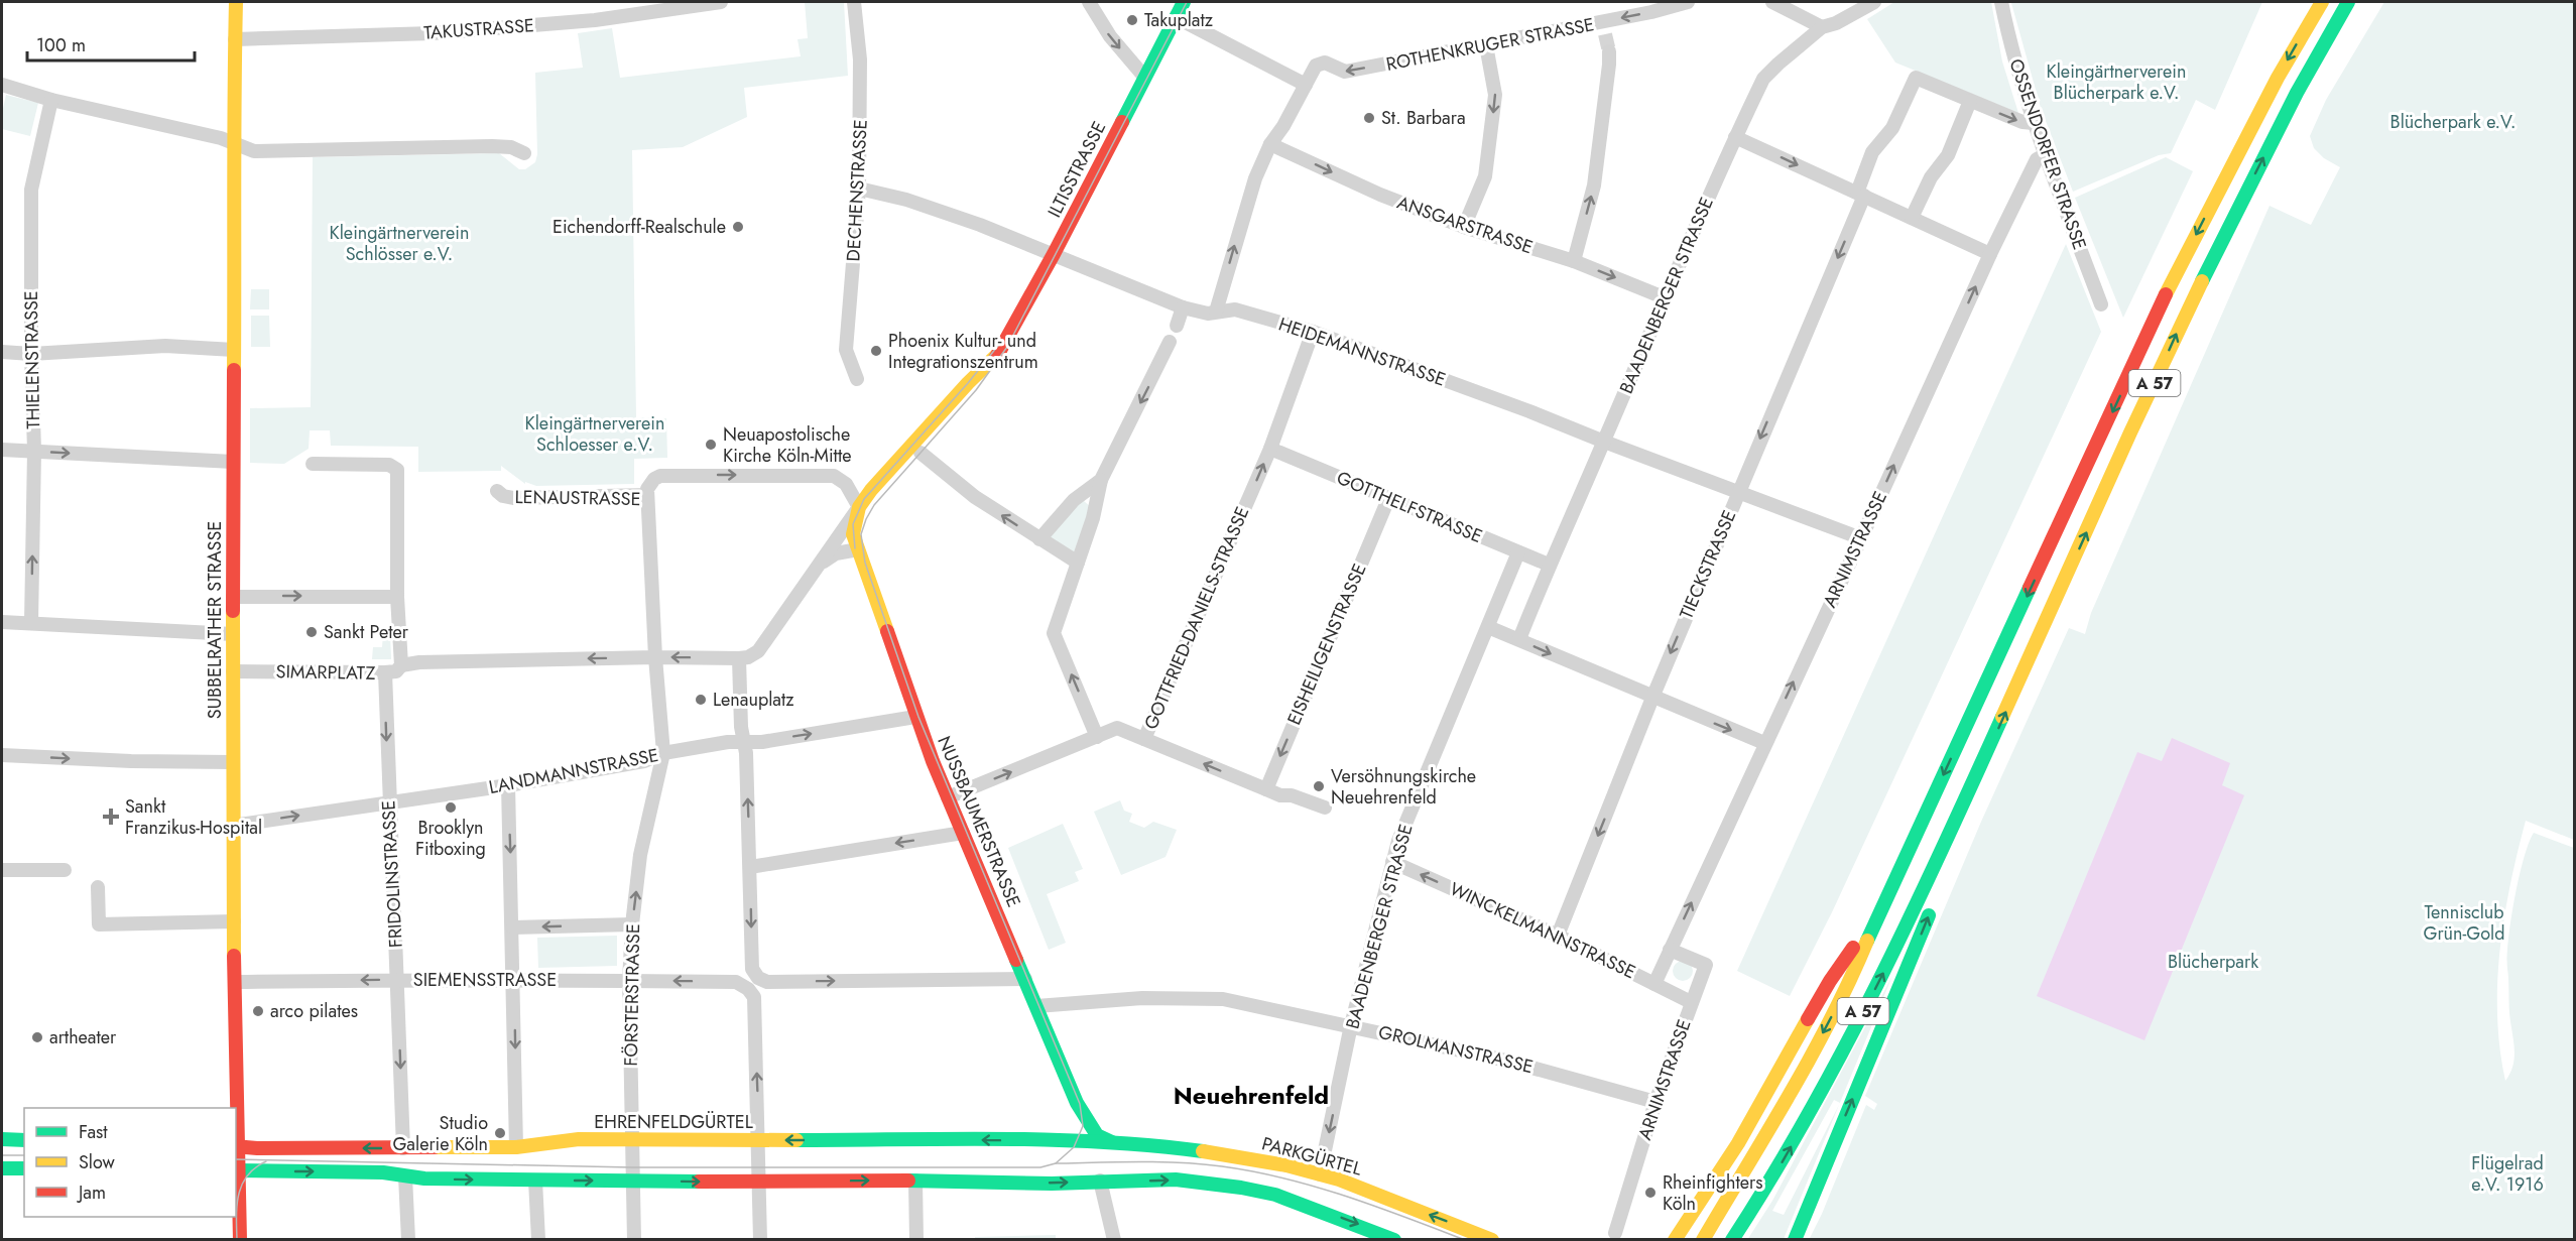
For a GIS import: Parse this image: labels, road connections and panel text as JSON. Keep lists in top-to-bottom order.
{
  "streets": {
    "main road": [
      "ILTISSTRASSE",
      "A 57",
      "SUBBELRATHER STRASSE",
      "NUSSBAUMERSTRASSE",
      "EHRENFELDGÜRTEL",
      "PARKGÜRTEL"
    ],
    "street": [
      "TAKUSTRASSE",
      "ROTHENKRUGER STRASSE",
      "OSSENDORFER STRASSE",
      "DECHENSTRASSE",
      "ANSGARSTRASSE",
      "BAADENBERGER STRASSE",
      "HEIDEMANNSTRASSE",
      "THIELENSTRASSE",
      "LENAUSTRASSE",
      "GOTTHELFSTRASSE",
      "ARNIMSTRASSE",
      "TIECKSTRASSE",
      "GOTTFRIED-DANIELS-STRASSE",
      "EISHEILIGENSTRASSE",
      "SIMARPLATZ",
      "LANDMANNSTRASSE",
      "FRIDOLINSTRASSE",
      "WINCKELMANNSTRASSE",
      "SIEMENSSTRASSE",
      "FÖRSTERSTRASSE",
      "GROLMANSTRASSE"
    ]
  },
  "crossings": [
    ["TAKUSTRASSE", "SUBBELRATHER STRASSE"],
    ["ROTHENKRUGER STRASSE", "ANSGARSTRASSE"],
    ["ROTHENKRUGER STRASSE", "HEIDEMANNSTRASSE"],
    ["OSSENDORFER STRASSE", "ARNIMSTRASSE"],
    ["ILTISSTRASSE", "HEIDEMANNSTRASSE"],
    ["ILTISSTRASSE", "NUSSBAUMERSTRASSE"],
    ["DECHENSTRASSE", "HEIDEMANNSTRASSE"],
    ["ANSGARSTRASSE", "BAADENBERGER STRASSE"],
    ["BAADENBERGER STRASSE", "HEIDEMANNSTRASSE"],
    ["BAADENBERGER STRASSE", "GOTTHELFSTRASSE"],
    ["BAADENBERGER STRASSE", "WINCKELMANNSTRASSE"],
    ["BAADENBERGER STRASSE", "GROLMANSTRASSE"],
    ["BAADENBERGER STRASSE", "PARKGÜRTEL"],
    ["HEIDEMANNSTRASSE", "ARNIMSTRASSE"],
    ["HEIDEMANNSTRASSE", "TIECKSTRASSE"],
    ["HEIDEMANNSTRASSE", "GOTTFRIED-DANIELS-STRASSE"],
    ["GOTTHELFSTRASSE", "GOTTFRIED-DANIELS-STRASSE"],
    ["GOTTHELFSTRASSE", "EISHEILIGENSTRASSE"],
    ["ARNIMSTRASSE", "WINCKELMANNSTRASSE"],
    ["ARNIMSTRASSE", "GROLMANSTRASSE"],
    ["TIECKSTRASSE", "WINCKELMANNSTRASSE"],
    ["GOTTFRIED-DANIELS-STRASSE", "NUSSBAUMERSTRASSE"],
    ["SUBBELRATHER STRASSE", "SIMARPLATZ"],
    ["SUBBELRATHER STRASSE", "LANDMANNSTRASSE"],
    ["SUBBELRATHER STRASSE", "SIEMENSSTRASSE"],
    ["SUBBELRATHER STRASSE", "EHRENFELDGÜRTEL"],
    ["SIMARPLATZ", "FRIDOLINSTRASSE"],
    ["LANDMANNSTRASSE", "NUSSBAUMERSTRASSE"],
    ["LANDMANNSTRASSE", "FRIDOLINSTRASSE"],
    ["LANDMANNSTRASSE", "FÖRSTERSTRASSE"],
    ["NUSSBAUMERSTRASSE", "GROLMANSTRASSE"],
    ["NUSSBAUMERSTRASSE", "EHRENFELDGÜRTEL"],
    ["NUSSBAUMERSTRASSE", "PARKGÜRTEL"],
    ["FRIDOLINSTRASSE", "SIEMENSSTRASSE"],
    ["FRIDOLINSTRASSE", "EHRENFELDGÜRTEL"],
    ["SIEMENSSTRASSE", "FÖRSTERSTRASSE"],
    ["SIEMENSSTRASSE", "EHRENFELDGÜRTEL"],
    ["FÖRSTERSTRASSE", "EHRENFELDGÜRTEL"],
    ["EHRENFELDGÜRTEL", "PARKGÜRTEL"]
  ],
  "one_way": [
    "ANSGARSTRASSE",
    "ARNIMSTRASSE",
    "TIECKSTRASSE",
    "GOTTFRIED-DANIELS-STRASSE",
    "EISHEILIGENSTRASSE",
    "WINCKELMANNSTRASSE"
  ],
  "districts": ["Neuehrenfeld"],
  "parks": [
    "Kleingärtnerverein Blücherpark e.V.",
    "Blücherpark e.V.",
    "Kleingärtnerverein Schlösser e.V.",
    "Kleingärtnerverein Schloesser e.V.",
    "Tennisclub Grün-Gold",
    "Blücherpark",
    "Flügelrad e.V. 1916"
  ],
  "places": {
    "other": [
      "Takuplatz",
      "St. Barbara",
      "Eichendorff-Realschule",
      "Phoenix Kultur- und Integrationszentrum",
      "Neuapostolische Kirche Köln-Mitte",
      "Sankt Peter",
      "Lenauplatz",
      "Versöhnungskirche Neuehrenfeld",
      "Brooklyn Fitboxing",
      "arco pilates",
      "artheater",
      "Studio Galerie Köln",
      "Rheinfighters Köln"
    ],
    "health": ["Sankt Franzikus-Hospital"]
  },
  "legend": ["Fast", "Slow", "Jam"],
  "scale_bar": "100 m"
}
